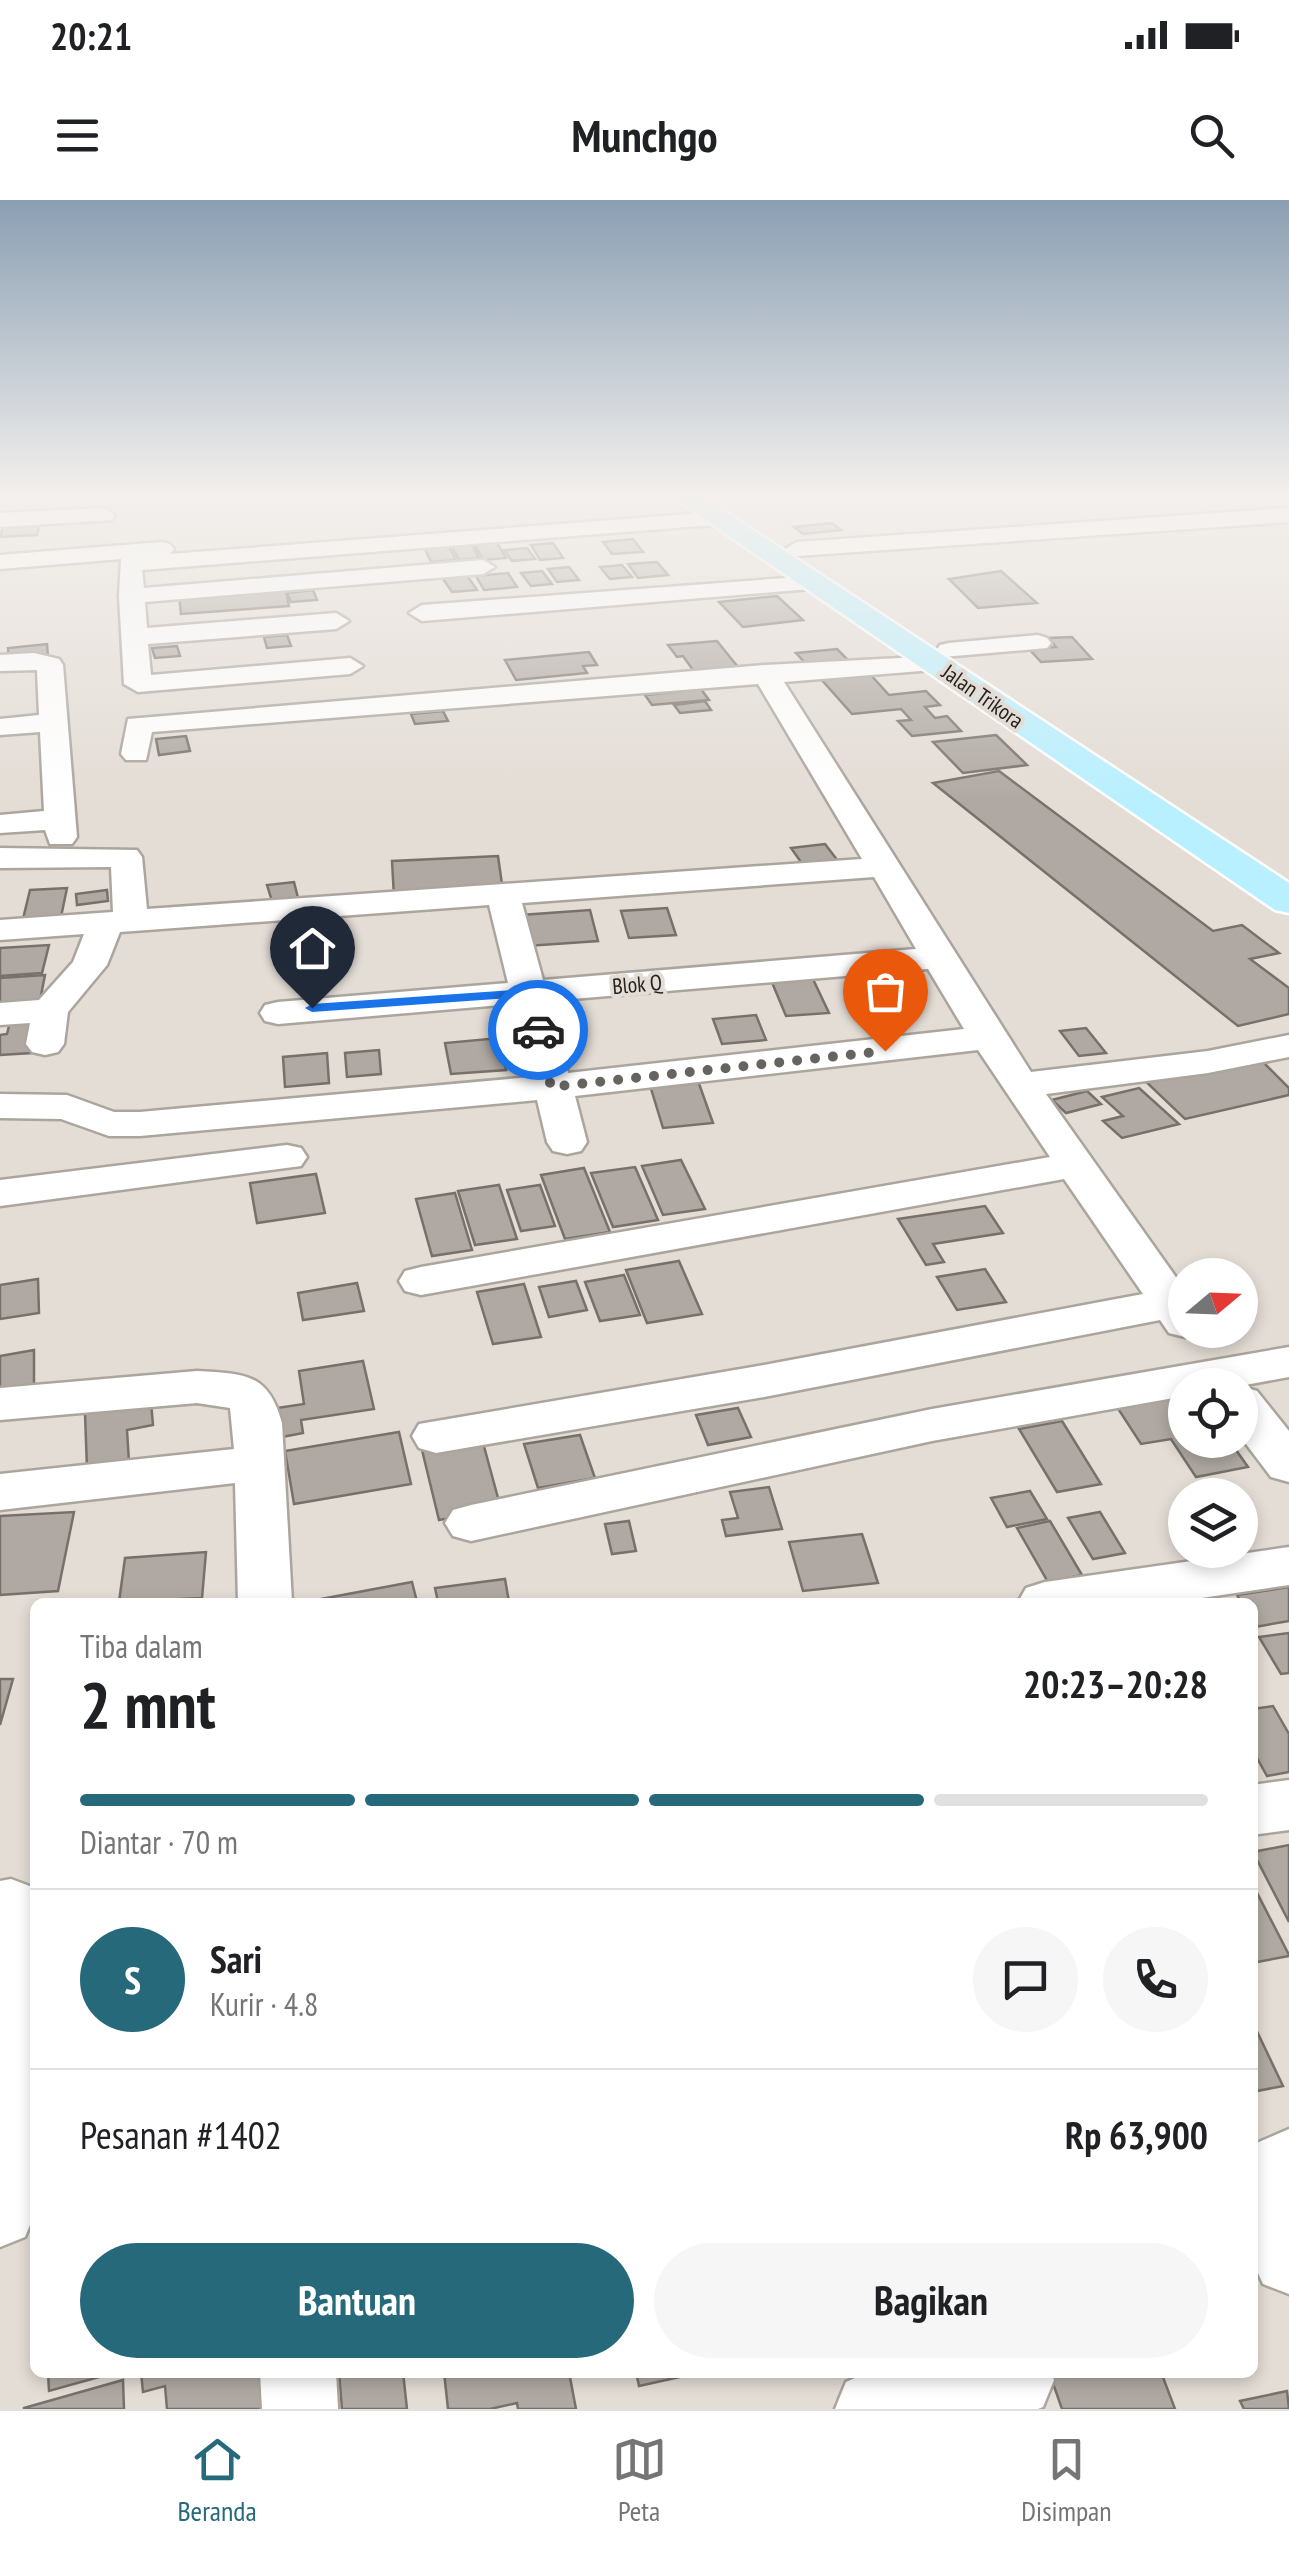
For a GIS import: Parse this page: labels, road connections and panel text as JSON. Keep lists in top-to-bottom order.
{
  "streets": {
    "main road": ["Jalan Trikora"],
    "street": ["Blok Q"]
  },
  "north": "right",
  "page": {
    "status": "20:21",
    "header": "Munchgo",
    "heading": ["2 mnt", "Tiba dalam", "20:23–20:28"],
    "panel": [
      "Sari",
      "Kurir · 4.8",
      "Pesanan #1402",
      "Rp 63,900"
    ],
    "bar": "Diantar · 70 m",
    "round": "S",
    "buttons": ["Bantuan", "Bagikan"],
    "tabs": ["Beranda", "Peta", "Disimpan"]
  }
}
